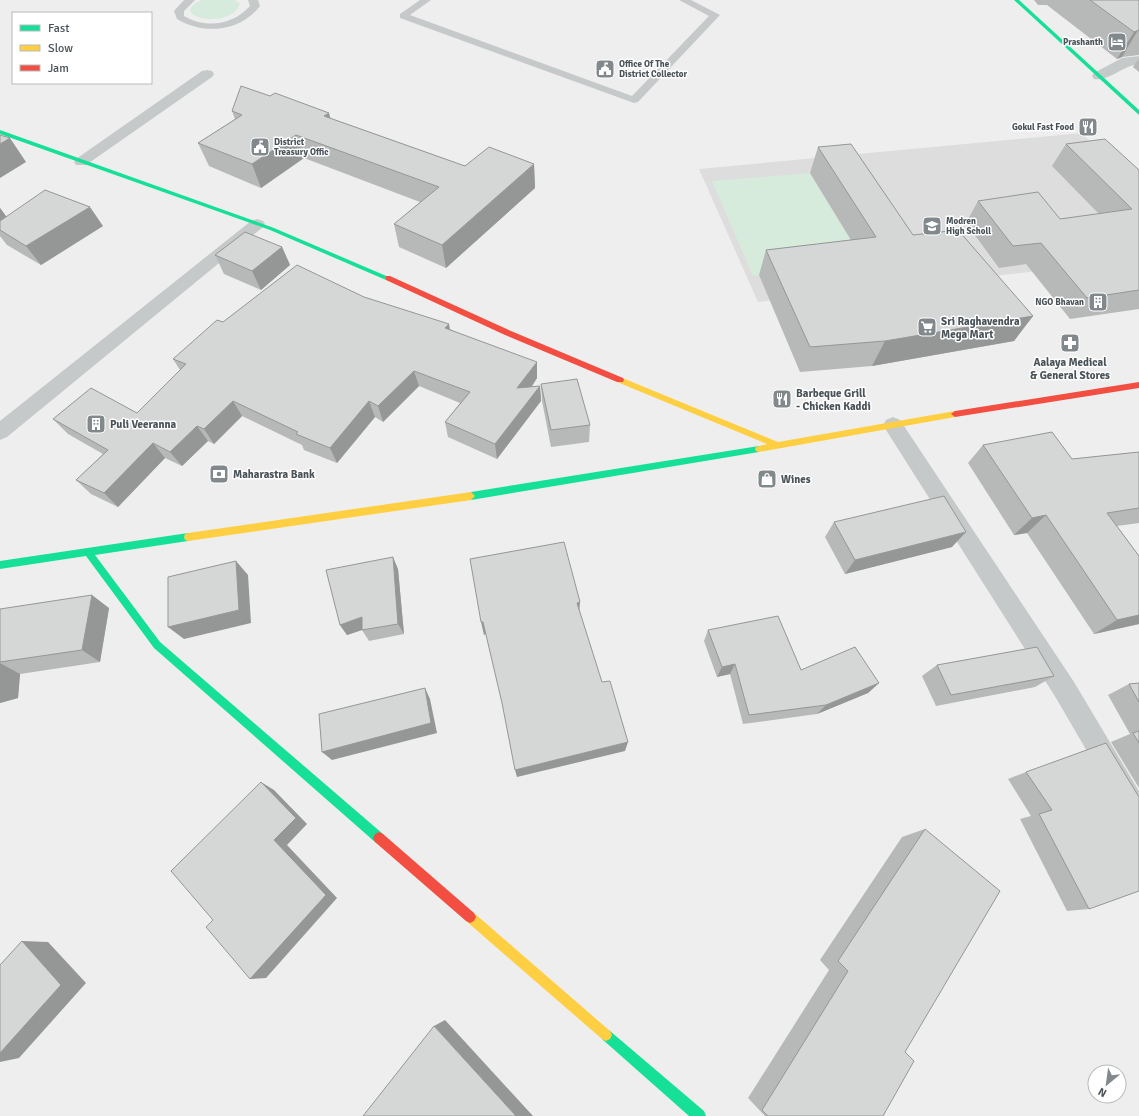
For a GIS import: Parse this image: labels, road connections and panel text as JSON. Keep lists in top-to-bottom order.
{
  "places": {
    "hotel": ["Prashanth"],
    "public building": ["Office Of The District Collector", "District Treasury Offic"],
    "restaurant": ["Gokul Fast Food", "Barbeque Grill - Chicken Kaddi"],
    "school or university": ["Modren High Scholl"],
    "building": ["NGO Bhavan", "Puli Veeranna"],
    "supermarket": ["Sri Raghavendra Mega Mart"],
    "pharmacy": ["Aalaya Medical & General Stores"],
    "bank": ["Maharastra Bank"],
    "shop": ["Wines"]
  },
  "legend": ["Fast", "Slow", "Jam"],
  "north": "bottom left"
}
